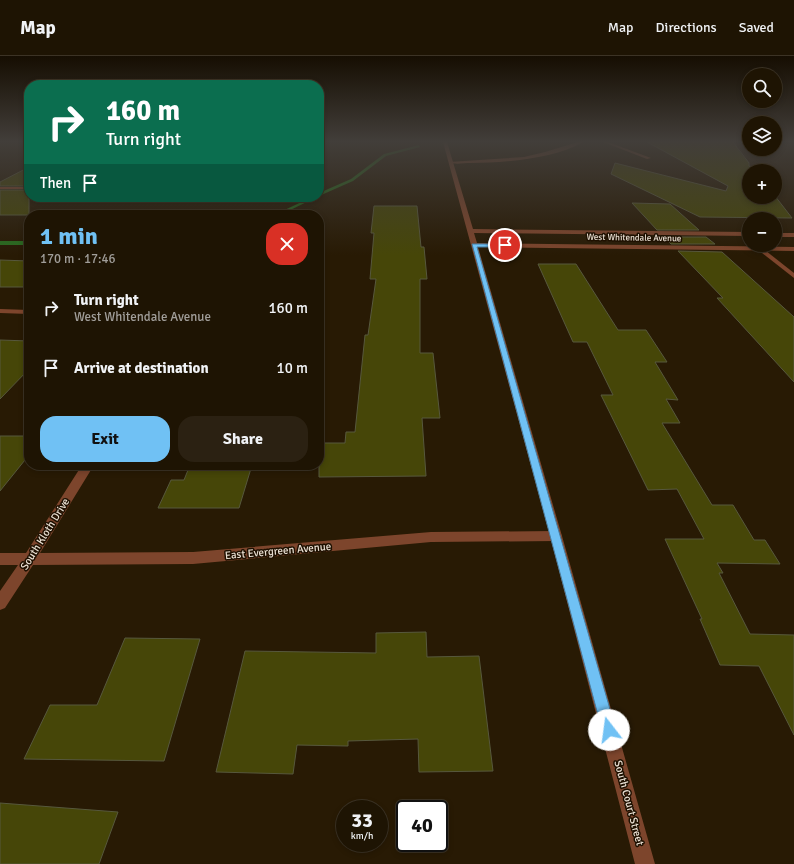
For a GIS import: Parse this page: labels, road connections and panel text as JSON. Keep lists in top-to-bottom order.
{
  "streets": {
    "street": [
      "West Whitendale Avenue",
      "South Kloth Drive",
      "East Evergreen Avenue",
      "South Court Street"
    ]
  },
  "crossings": [
    ["West Whitendale Avenue", "South Court Street"],
    ["South Kloth Drive", "East Evergreen Avenue"],
    ["East Evergreen Avenue", "South Court Street"]
  ],
  "page": {
    "header": "Map",
    "nav": ["Map", "Directions", "Saved"],
    "map_buttons": ["+", "−"],
    "turn": ["160 m", "Turn right"],
    "then": "Then",
    "heading": ["1 min", "170 m · 17:46"],
    "list": [
      {
        "name": "Turn right",
        "note": "West Whitendale Avenue",
        "value": "160 m"
      },
      {
        "name": "Arrive at destination",
        "value": "10 m"
      }
    ],
    "buttons": ["Exit", "Share"],
    "speed": "33 km/h",
    "limit": "40"
  }
}
